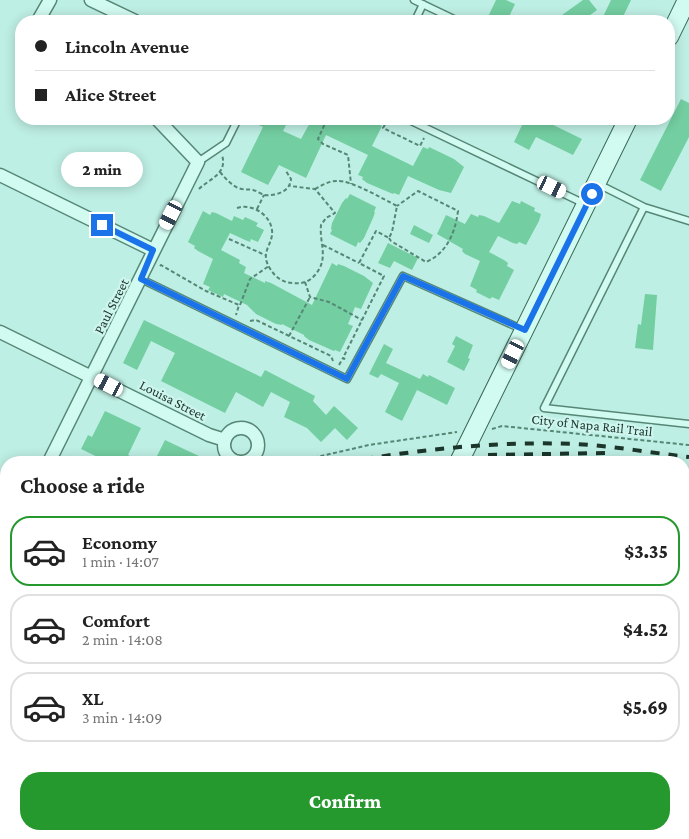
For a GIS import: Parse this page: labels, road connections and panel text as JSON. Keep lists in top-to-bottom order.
{
  "streets": {
    "street": ["Paul Street", "Louisa Street"],
    "path": ["City of Napa Rail Trail"]
  },
  "crossings": [
    ["Paul Street", "Louisa Street"]
  ],
  "page": {
    "banner": ["Lincoln Avenue", "Alice Street"],
    "bubble": "2 min",
    "heading": "Choose a ride",
    "list": [
      {
        "name": "Economy",
        "note": "1 min · 14:07",
        "value": "$3.35"
      },
      {
        "name": "Comfort",
        "note": "2 min · 14:08",
        "value": "$4.52"
      },
      {
        "name": "XL",
        "note": "3 min · 14:09",
        "value": "$5.69"
      }
    ],
    "buttons": "Confirm"
  }
}
